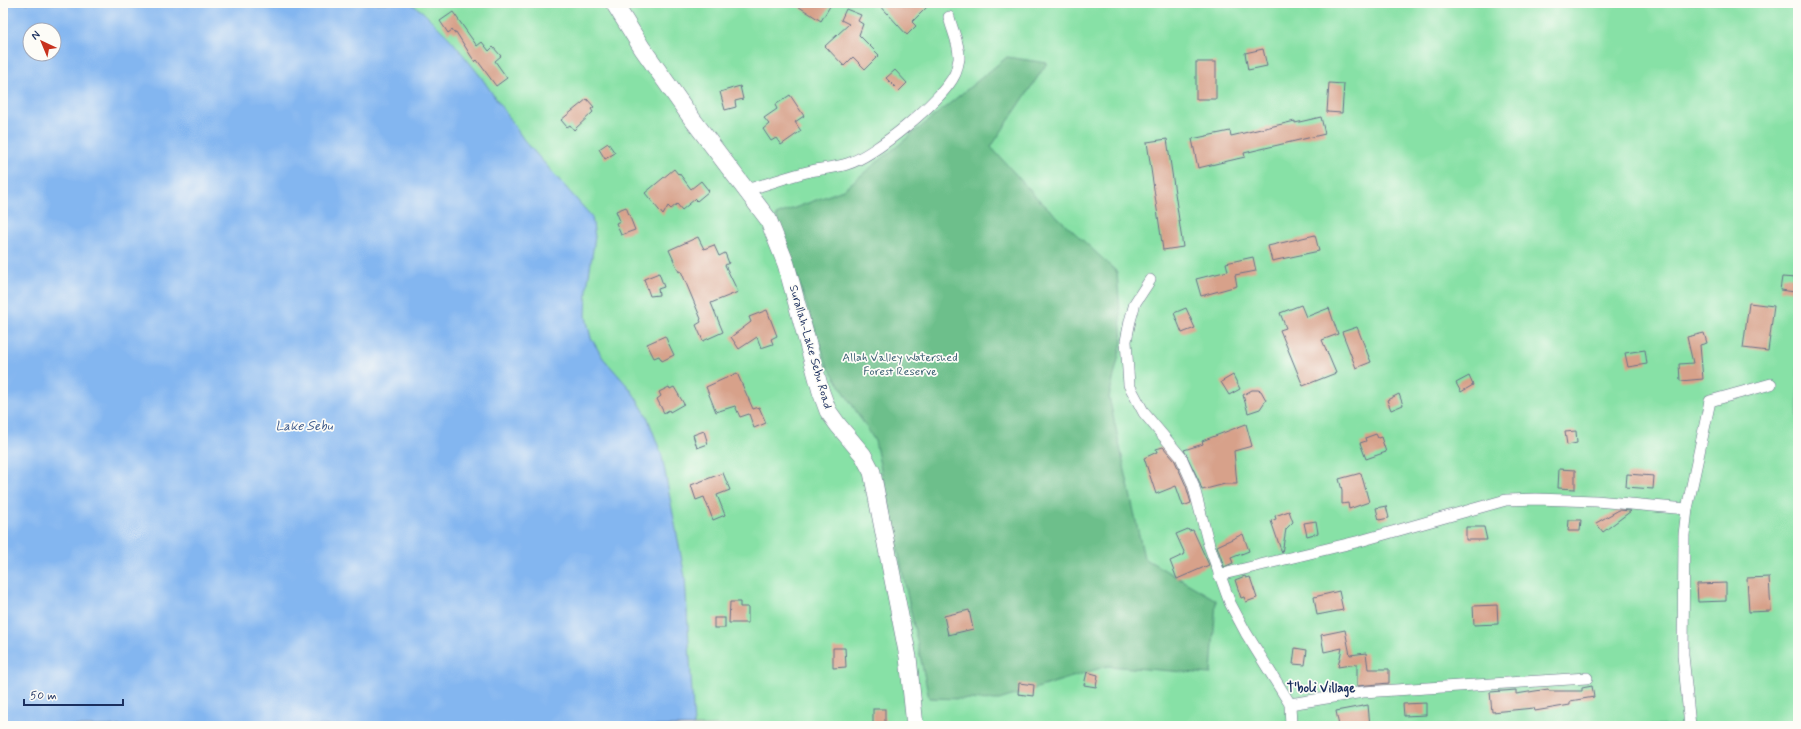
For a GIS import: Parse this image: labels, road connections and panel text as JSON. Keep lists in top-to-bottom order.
{
  "streets": {
    "main road": ["Surallah-Lake Sebu Road"]
  },
  "districts": ["T'boli Village"],
  "water": ["Lake Sebu"],
  "parks": ["Allah Valley Watershed Forest Reserve"],
  "scale_bar": "50 m",
  "north": "top left"
}
